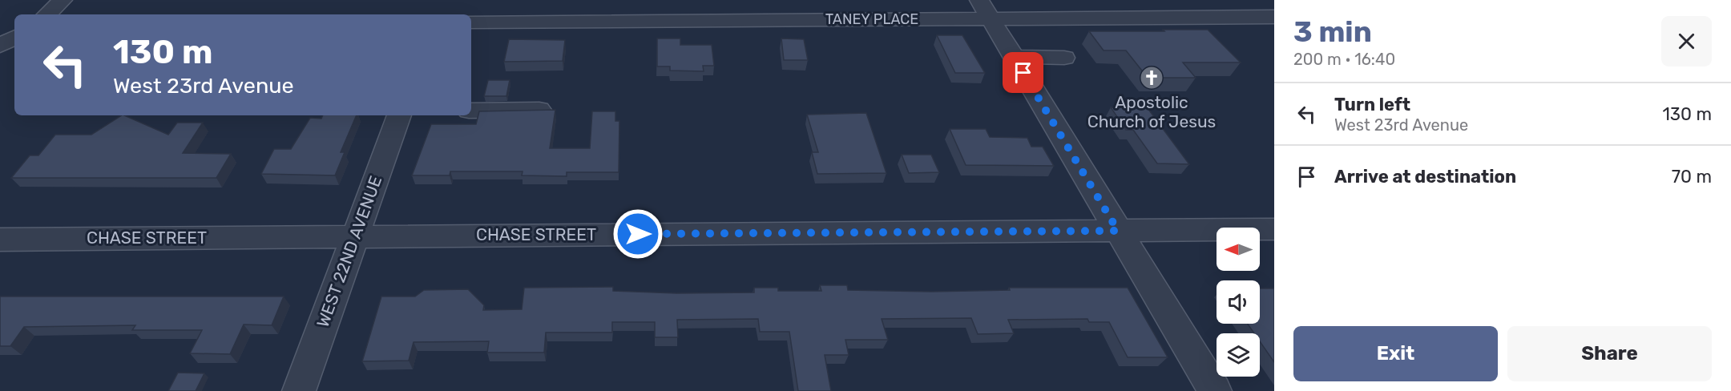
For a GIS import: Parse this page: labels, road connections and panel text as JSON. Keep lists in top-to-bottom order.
{
  "streets": {
    "street": ["TANEY PLACE", "CHASE STREET", "WEST 22ND AVENUE"]
  },
  "crossings": [
    ["CHASE STREET", "WEST 22ND AVENUE"]
  ],
  "places": {
    "church": ["Apostolic Church of Jesus"]
  },
  "north": "left",
  "page": {
    "heading": ["3 min", "200 m · 16:40"],
    "turn": ["130 m", "West 23rd Avenue"],
    "list": [
      {
        "name": "Turn left",
        "note": "West 23rd Avenue",
        "value": "130 m"
      },
      {
        "name": "Arrive at destination",
        "value": "70 m"
      }
    ],
    "buttons": ["Exit", "Share"]
  }
}
